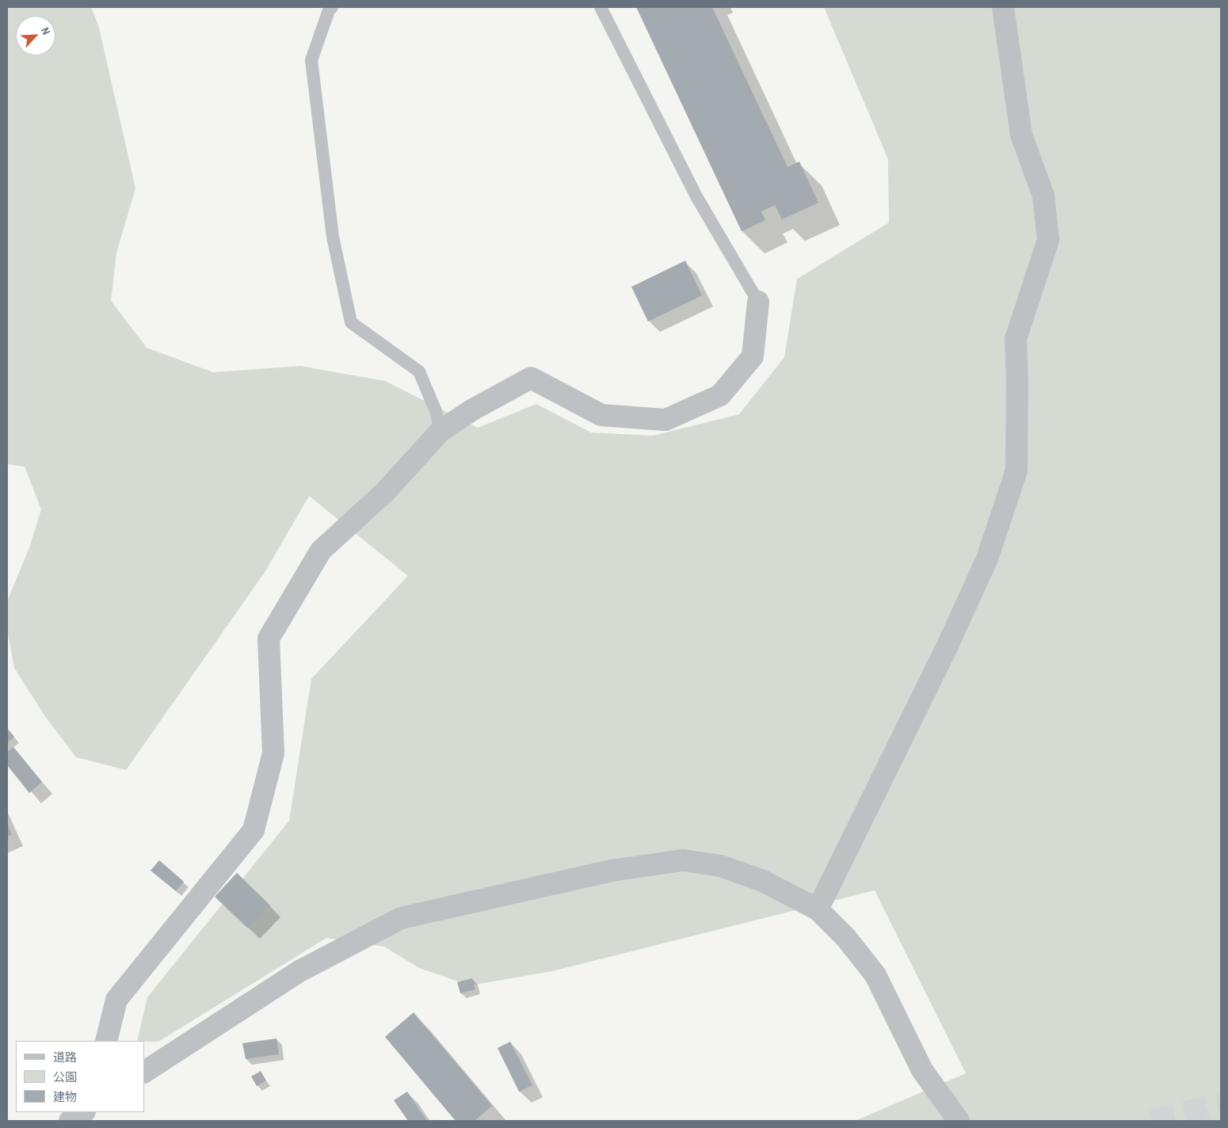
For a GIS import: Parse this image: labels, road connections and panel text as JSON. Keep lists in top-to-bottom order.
{
  "legend": ["道路", "公園", "建物"],
  "north": "top right"
}
